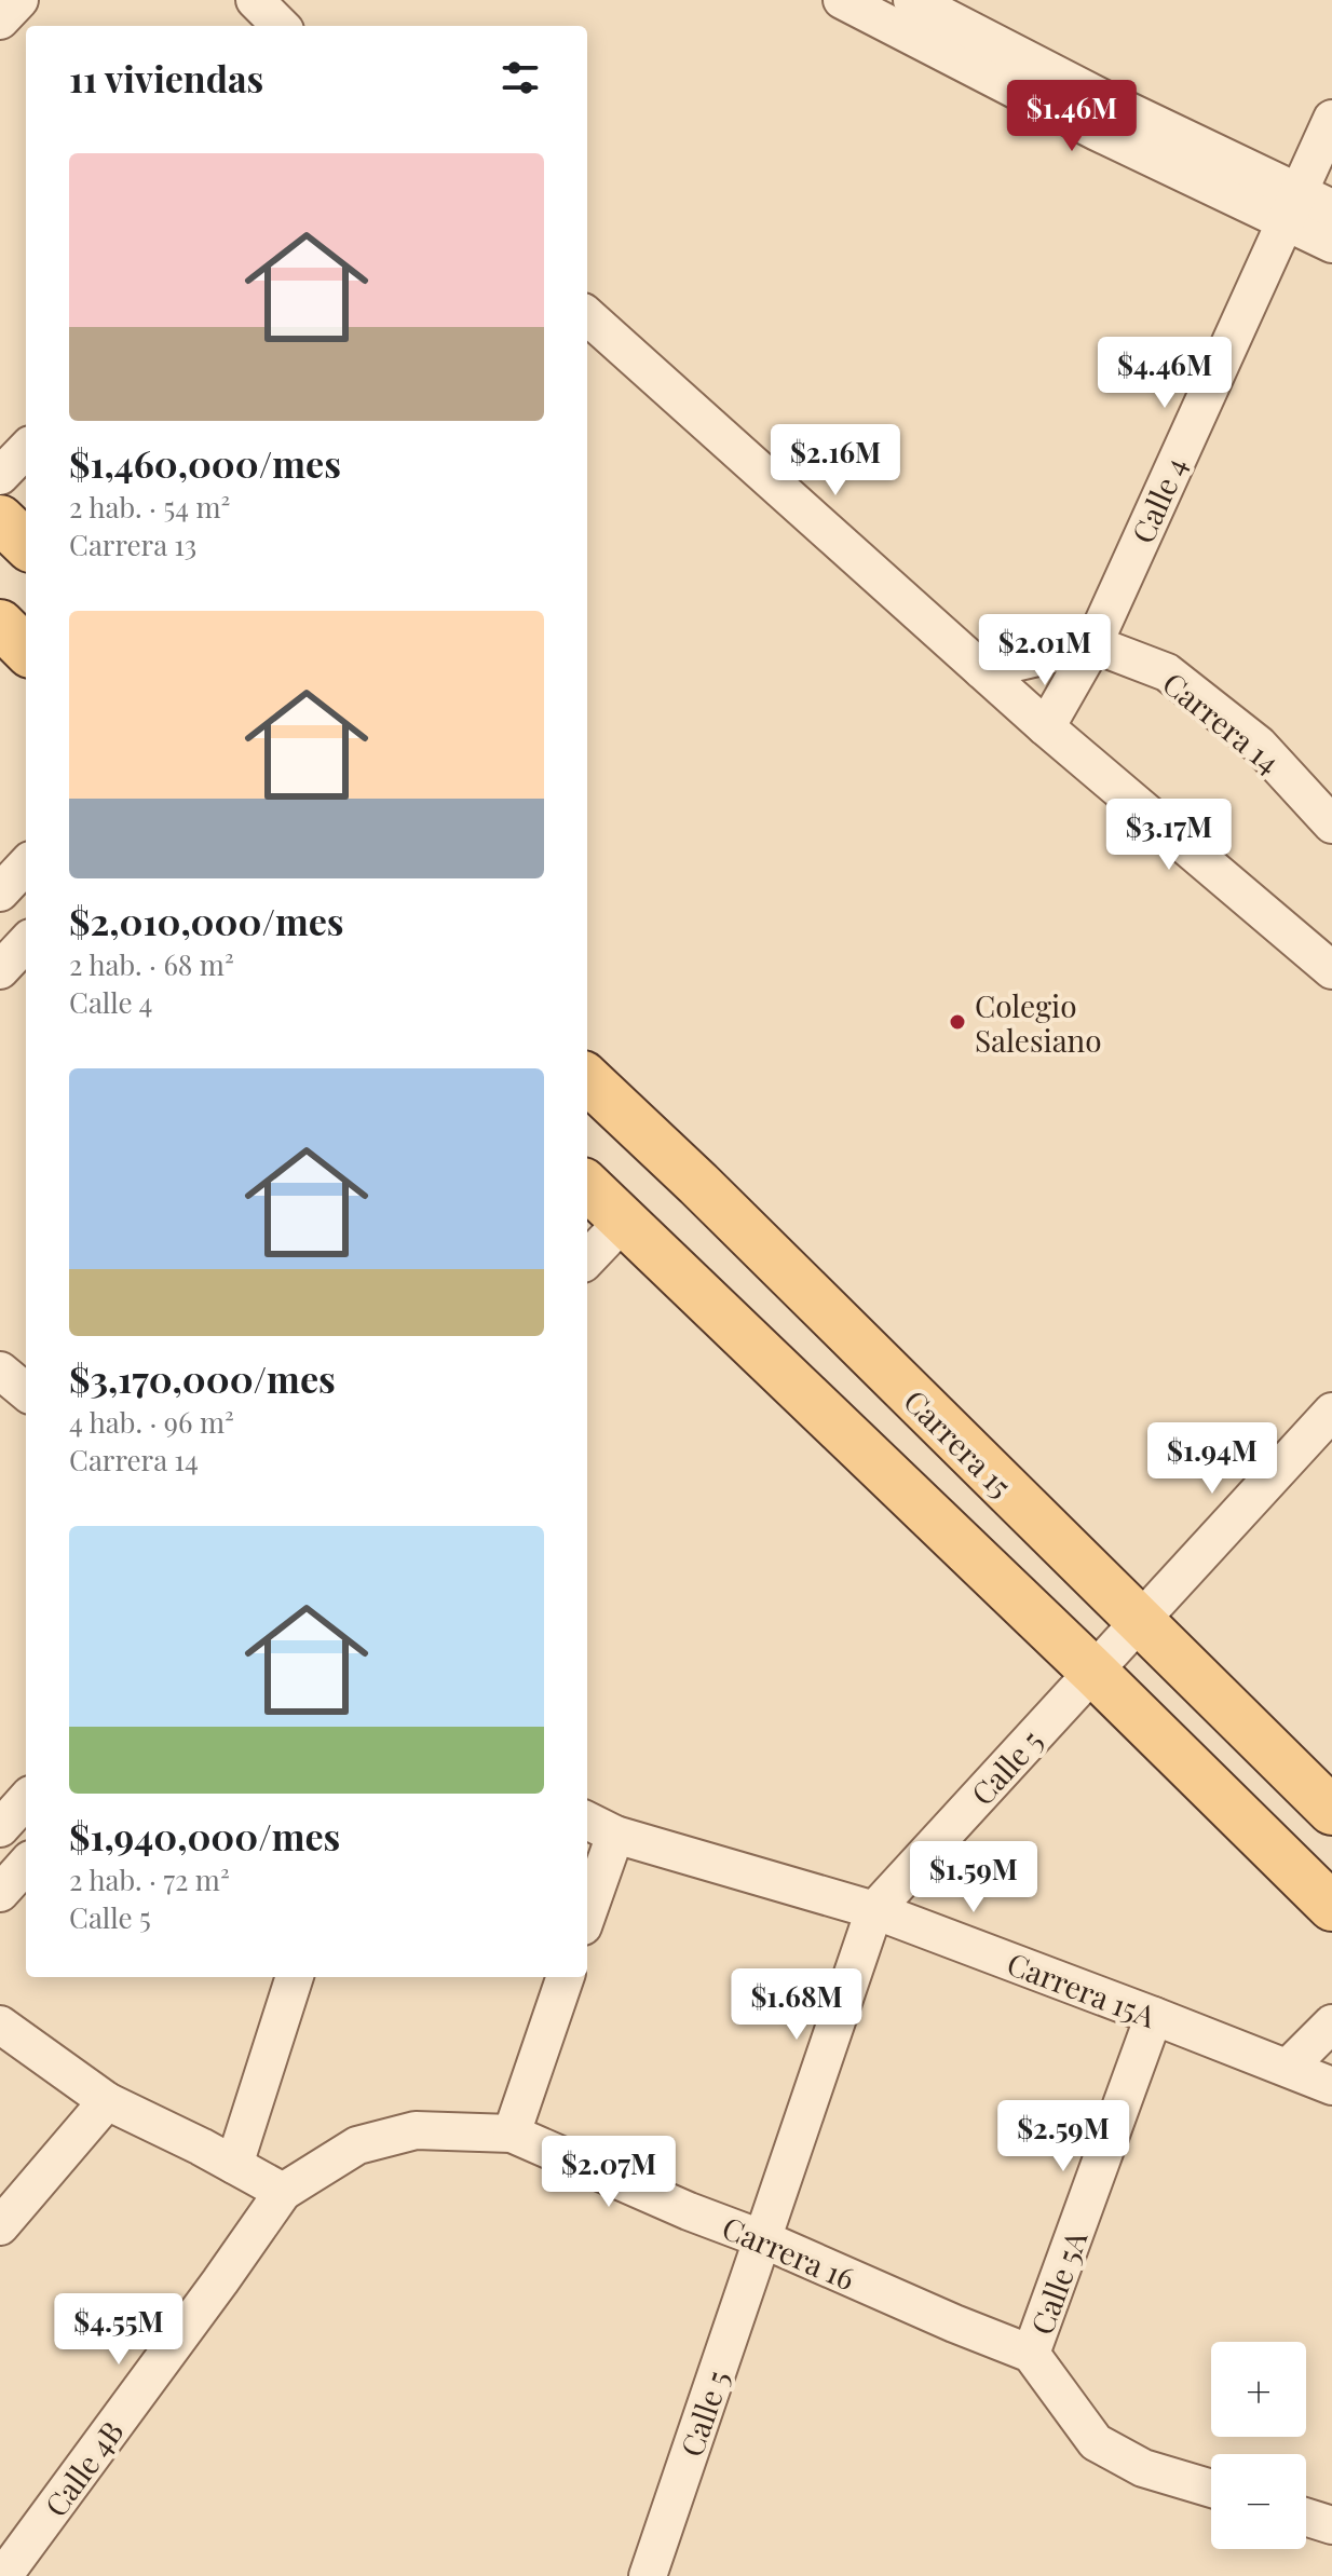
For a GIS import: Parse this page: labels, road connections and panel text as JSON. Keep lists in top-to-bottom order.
{
  "streets": {
    "main road": ["Carrera 15"],
    "street": [
      "Calle 4",
      "Carrera 14",
      "Calle 5",
      "Carrera 15A",
      "Carrera 16",
      "Calle 5A",
      "Calle 4B"
    ]
  },
  "crossings": [
    ["Calle 4", "Carrera 14"],
    ["Carrera 15", "Calle 5"],
    ["Calle 5", "Carrera 15A"],
    ["Calle 5", "Carrera 16"],
    ["Carrera 15A", "Calle 5A"],
    ["Carrera 16", "Calle 5A"],
    ["Carrera 16", "Calle 4B"]
  ],
  "places": ["Colegio Salesiano"],
  "page": {
    "heading": "11 viviendas",
    "price": [
      "$1.46M",
      "$4.46M",
      "$2.16M",
      "$2.01M",
      "$3.17M",
      "$1.94M",
      "$1.59M",
      "$1.68M",
      "$2.59M",
      "$2.07M",
      "$4.55M"
    ],
    "list": [
      {
        "name": "$1,460,000/mes",
        "note": "2 hab. · 54 m² · Carrera 13"
      },
      {
        "name": "$2,010,000/mes",
        "note": "2 hab. · 68 m² · Calle 4"
      },
      {
        "name": "$3,170,000/mes",
        "note": "4 hab. · 96 m² · Carrera 14"
      },
      {
        "name": "$1,940,000/mes",
        "note": "2 hab. · 72 m² · Calle 5"
      }
    ],
    "map_buttons": ["+", "−"]
  }
}
